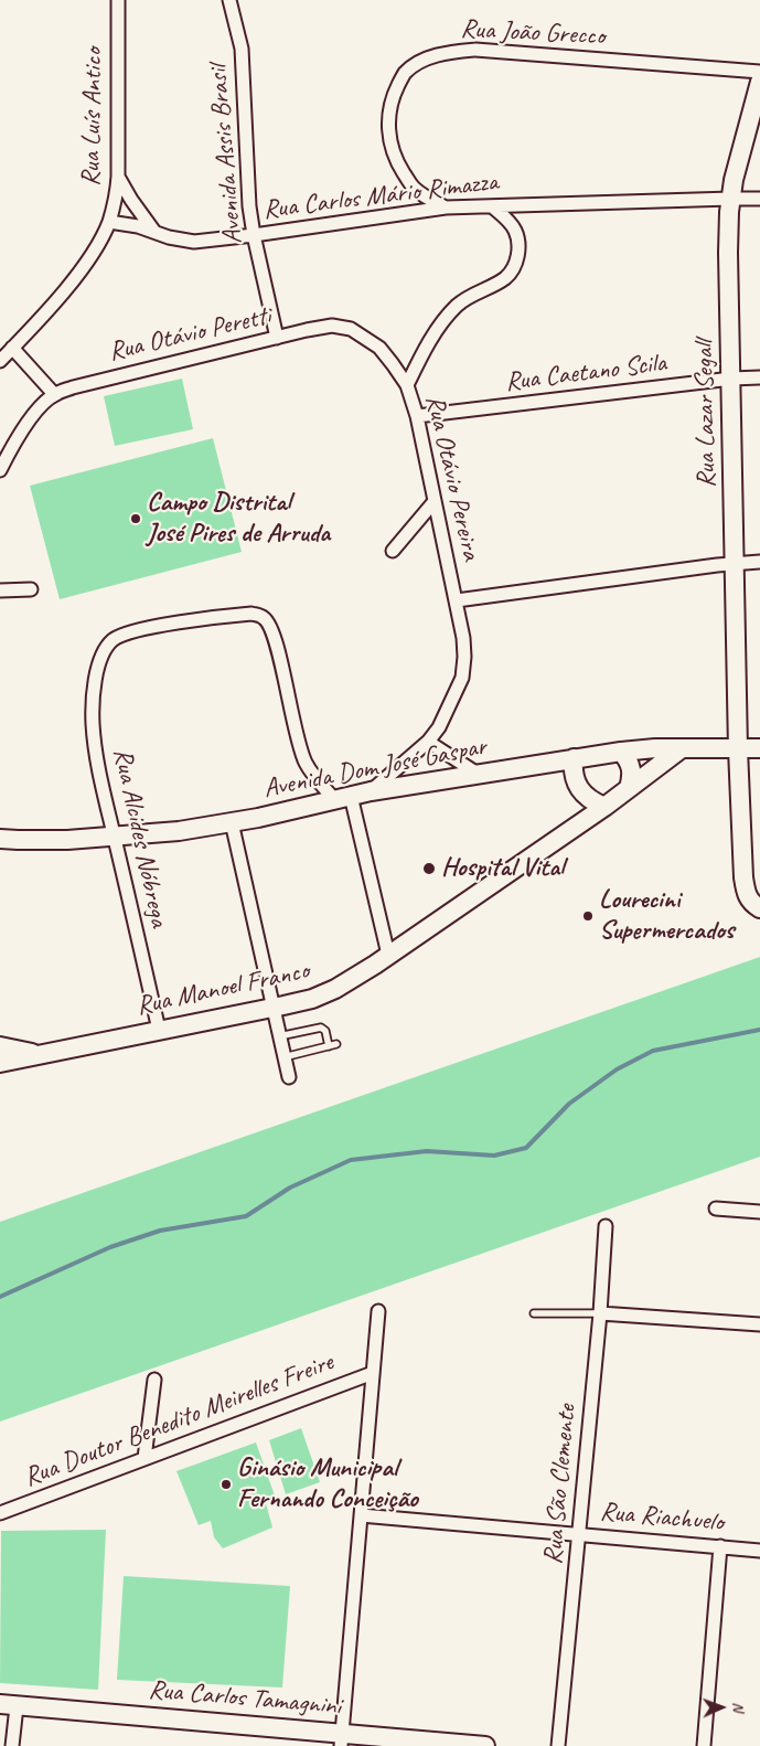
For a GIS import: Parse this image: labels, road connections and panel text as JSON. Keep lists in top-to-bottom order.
{
  "streets": {
    "street": [
      "Rua João Grecco",
      "Rua Luís Antico",
      "Avenida Assis Brasil",
      "Rua Carlos Mário Rimazza",
      "Rua Otávio Peretti",
      "Rua Caetano Scila",
      "Rua Lazar Segall",
      "Rua Otávio Pereira",
      "Avenida Dom José Gaspar",
      "Rua Alcides Nóbrega",
      "Rua Manoel Franco",
      "Rua Doutor Benedito Meirelles Freire",
      "Rua São Clemente",
      "Rua Riachuelo",
      "Rua Carlos Tamagnini"
    ]
  },
  "crossings": [
    ["Rua João Grecco", "Rua Carlos Mário Rimazza"],
    ["Rua Luís Antico", "Rua Carlos Mário Rimazza"],
    ["Avenida Assis Brasil", "Rua Carlos Mário Rimazza"],
    ["Avenida Assis Brasil", "Rua Otávio Peretti"],
    ["Rua Carlos Mário Rimazza", "Rua Lazar Segall"],
    ["Rua Carlos Mário Rimazza", "Rua Otávio Pereira"],
    ["Rua Otávio Peretti", "Rua Otávio Pereira"],
    ["Rua Caetano Scila", "Rua Lazar Segall"],
    ["Rua Caetano Scila", "Rua Otávio Pereira"],
    ["Rua Lazar Segall", "Avenida Dom José Gaspar"],
    ["Rua Otávio Pereira", "Avenida Dom José Gaspar"],
    ["Avenida Dom José Gaspar", "Rua Alcides Nóbrega"],
    ["Avenida Dom José Gaspar", "Rua Manoel Franco"],
    ["Rua Alcides Nóbrega", "Rua Manoel Franco"],
    ["Rua São Clemente", "Rua Riachuelo"]
  ],
  "places": [
    "Campo Distrital José Pires de Arruda",
    "Hospital Vital",
    "Lourecini Supermercados",
    "Ginásio Municipal Fernando Conceição"
  ],
  "north": "right"
}
